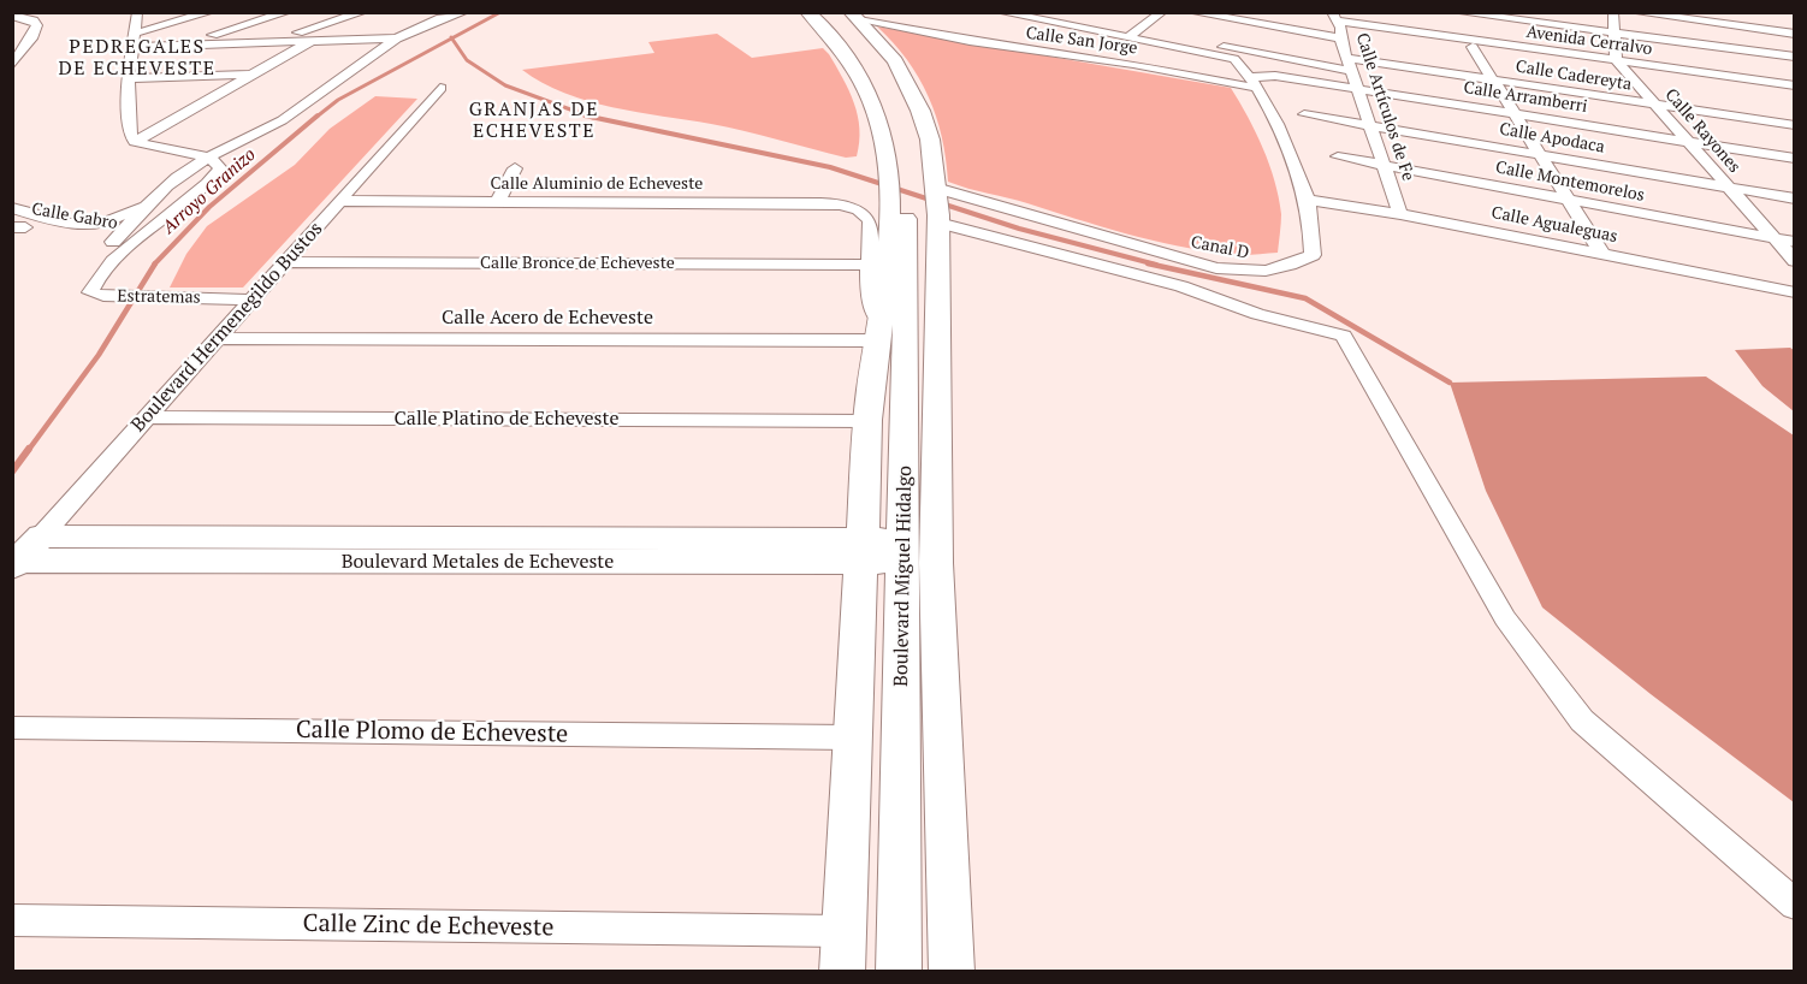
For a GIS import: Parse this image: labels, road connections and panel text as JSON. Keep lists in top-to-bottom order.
{
  "streets": {
    "main road": ["Boulevard Metales de Echeveste", "Boulevard Miguel Hidalgo"],
    "street": [
      "Calle San Jorge",
      "Avenida Cerralvo",
      "Calle Cadereyta",
      "Calle Arramberri",
      "Calle Artículos de Fe",
      "Calle Rayones",
      "Calle Apodaca",
      "Calle Montemorelos",
      "Calle Aluminio de Echeveste",
      "Calle Gabro",
      "Calle Agualeguas",
      "Canal D",
      "Calle Bronce de Echeveste",
      "Estratemas",
      "Calle Acero de Echeveste",
      "Boulevard Hermenegildo Bustos",
      "Calle Platino de Echeveste",
      "Calle Plomo de Echeveste",
      "Calle Zinc de Echeveste"
    ]
  },
  "crossings": [
    ["Calle San Jorge", "Calle Arramberri"],
    ["Calle San Jorge", "Canal D"],
    ["Calle San Jorge", "Boulevard Miguel Hidalgo"],
    ["Avenida Cerralvo", "Calle Artículos de Fe"],
    ["Avenida Cerralvo", "Calle Rayones"],
    ["Calle Cadereyta", "Calle Artículos de Fe"],
    ["Calle Cadereyta", "Calle Rayones"],
    ["Calle Arramberri", "Calle Artículos de Fe"],
    ["Calle Arramberri", "Calle Rayones"],
    ["Calle Arramberri", "Canal D"],
    ["Calle Artículos de Fe", "Calle Apodaca"],
    ["Calle Artículos de Fe", "Calle Montemorelos"],
    ["Calle Artículos de Fe", "Calle Agualeguas"],
    ["Calle Rayones", "Calle Apodaca"],
    ["Calle Rayones", "Calle Montemorelos"],
    ["Calle Aluminio de Echeveste", "Calle Bronce de Echeveste"],
    ["Calle Aluminio de Echeveste", "Boulevard Hermenegildo Bustos"],
    ["Calle Aluminio de Echeveste", "Boulevard Miguel Hidalgo"],
    ["Calle Gabro", "Estratemas"],
    ["Calle Agualeguas", "Canal D"],
    ["Canal D", "Boulevard Miguel Hidalgo"],
    ["Calle Bronce de Echeveste", "Boulevard Hermenegildo Bustos"],
    ["Calle Bronce de Echeveste", "Boulevard Miguel Hidalgo"],
    ["Estratemas", "Boulevard Hermenegildo Bustos"],
    ["Calle Acero de Echeveste", "Boulevard Hermenegildo Bustos"],
    ["Calle Acero de Echeveste", "Boulevard Miguel Hidalgo"],
    ["Boulevard Hermenegildo Bustos", "Calle Platino de Echeveste"],
    ["Boulevard Hermenegildo Bustos", "Boulevard Metales de Echeveste"],
    ["Calle Platino de Echeveste", "Boulevard Miguel Hidalgo"],
    ["Boulevard Metales de Echeveste", "Boulevard Miguel Hidalgo"],
    ["Boulevard Miguel Hidalgo", "Calle Plomo de Echeveste"],
    ["Boulevard Miguel Hidalgo", "Calle Zinc de Echeveste"]
  ],
  "districts": ["PEDREGALES DE ECHEVESTE", "GRANJAS DE ECHEVESTE"],
  "water": ["Arroyo Granizo"]
}
